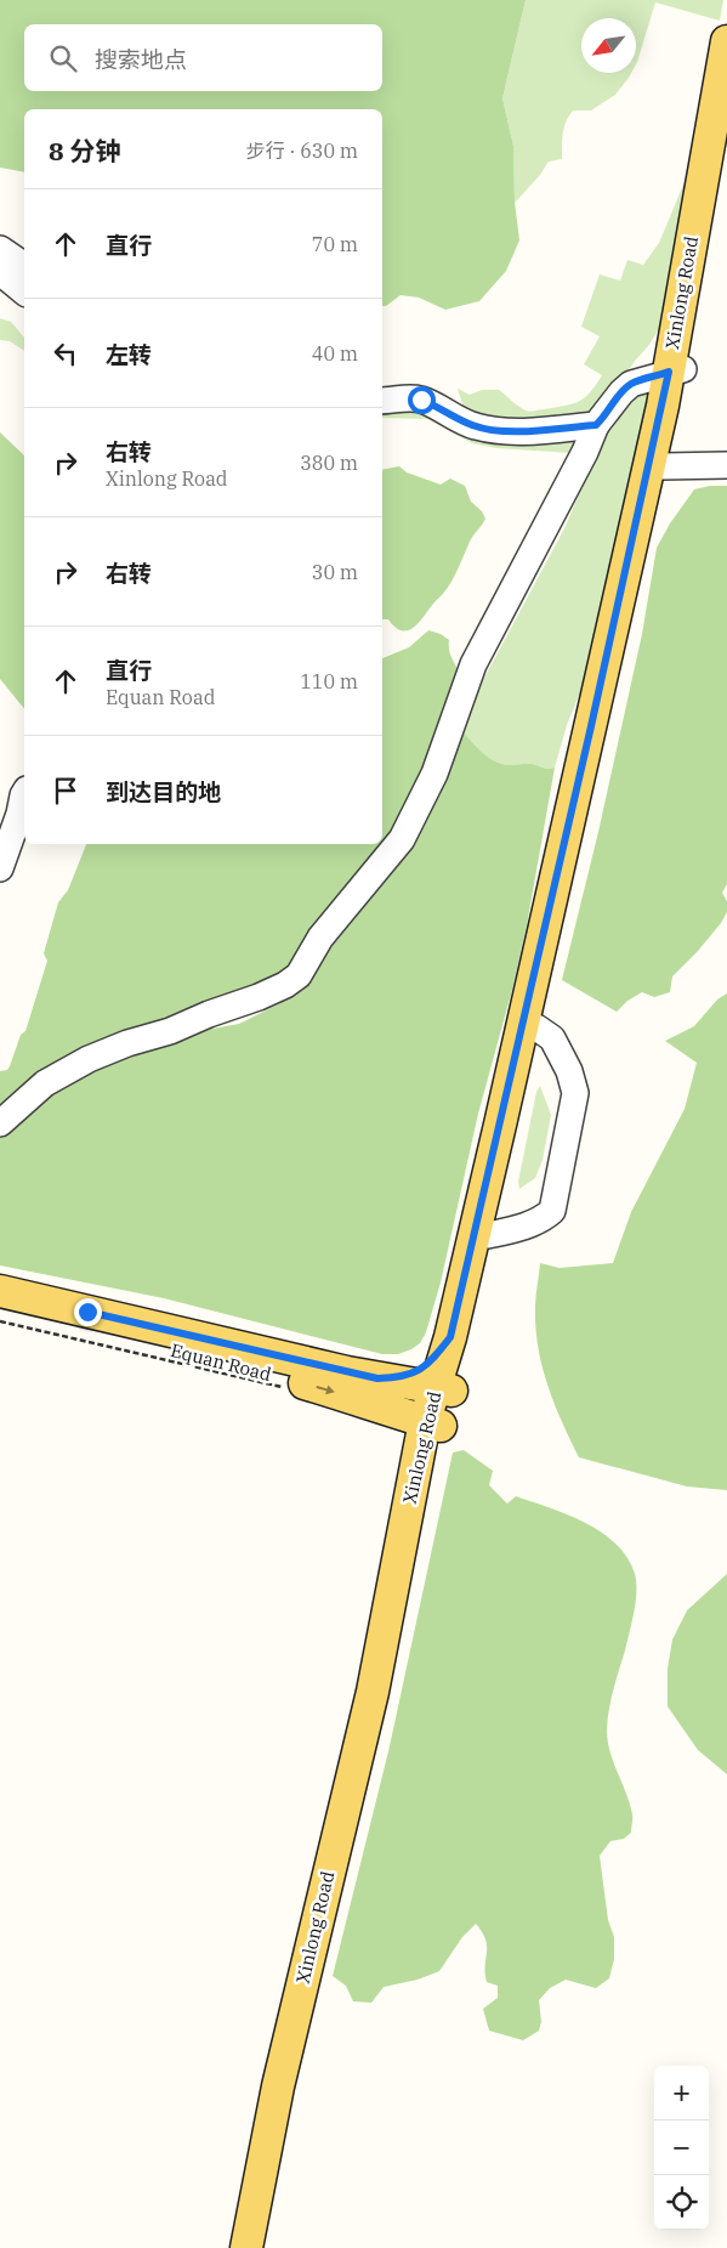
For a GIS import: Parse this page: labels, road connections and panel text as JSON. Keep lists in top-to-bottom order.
{
  "streets": {
    "main road": ["Xinlong Road", "Equan Road"]
  },
  "crossings": [
    ["Xinlong Road", "Equan Road"]
  ],
  "north": "bottom left",
  "page": {
    "search": "搜索地点",
    "heading": ["8 分钟", "步行 · 630 m"],
    "list": [
      ["直行", "70 m"],
      ["左转", "40 m"],
      ["右转", "Xinlong Road", "380 m"],
      ["右转", "30 m"],
      ["直行", "Equan Road", "110 m"],
      "到达目的地"
    ],
    "map_buttons": ["+", "−"]
  }
}
